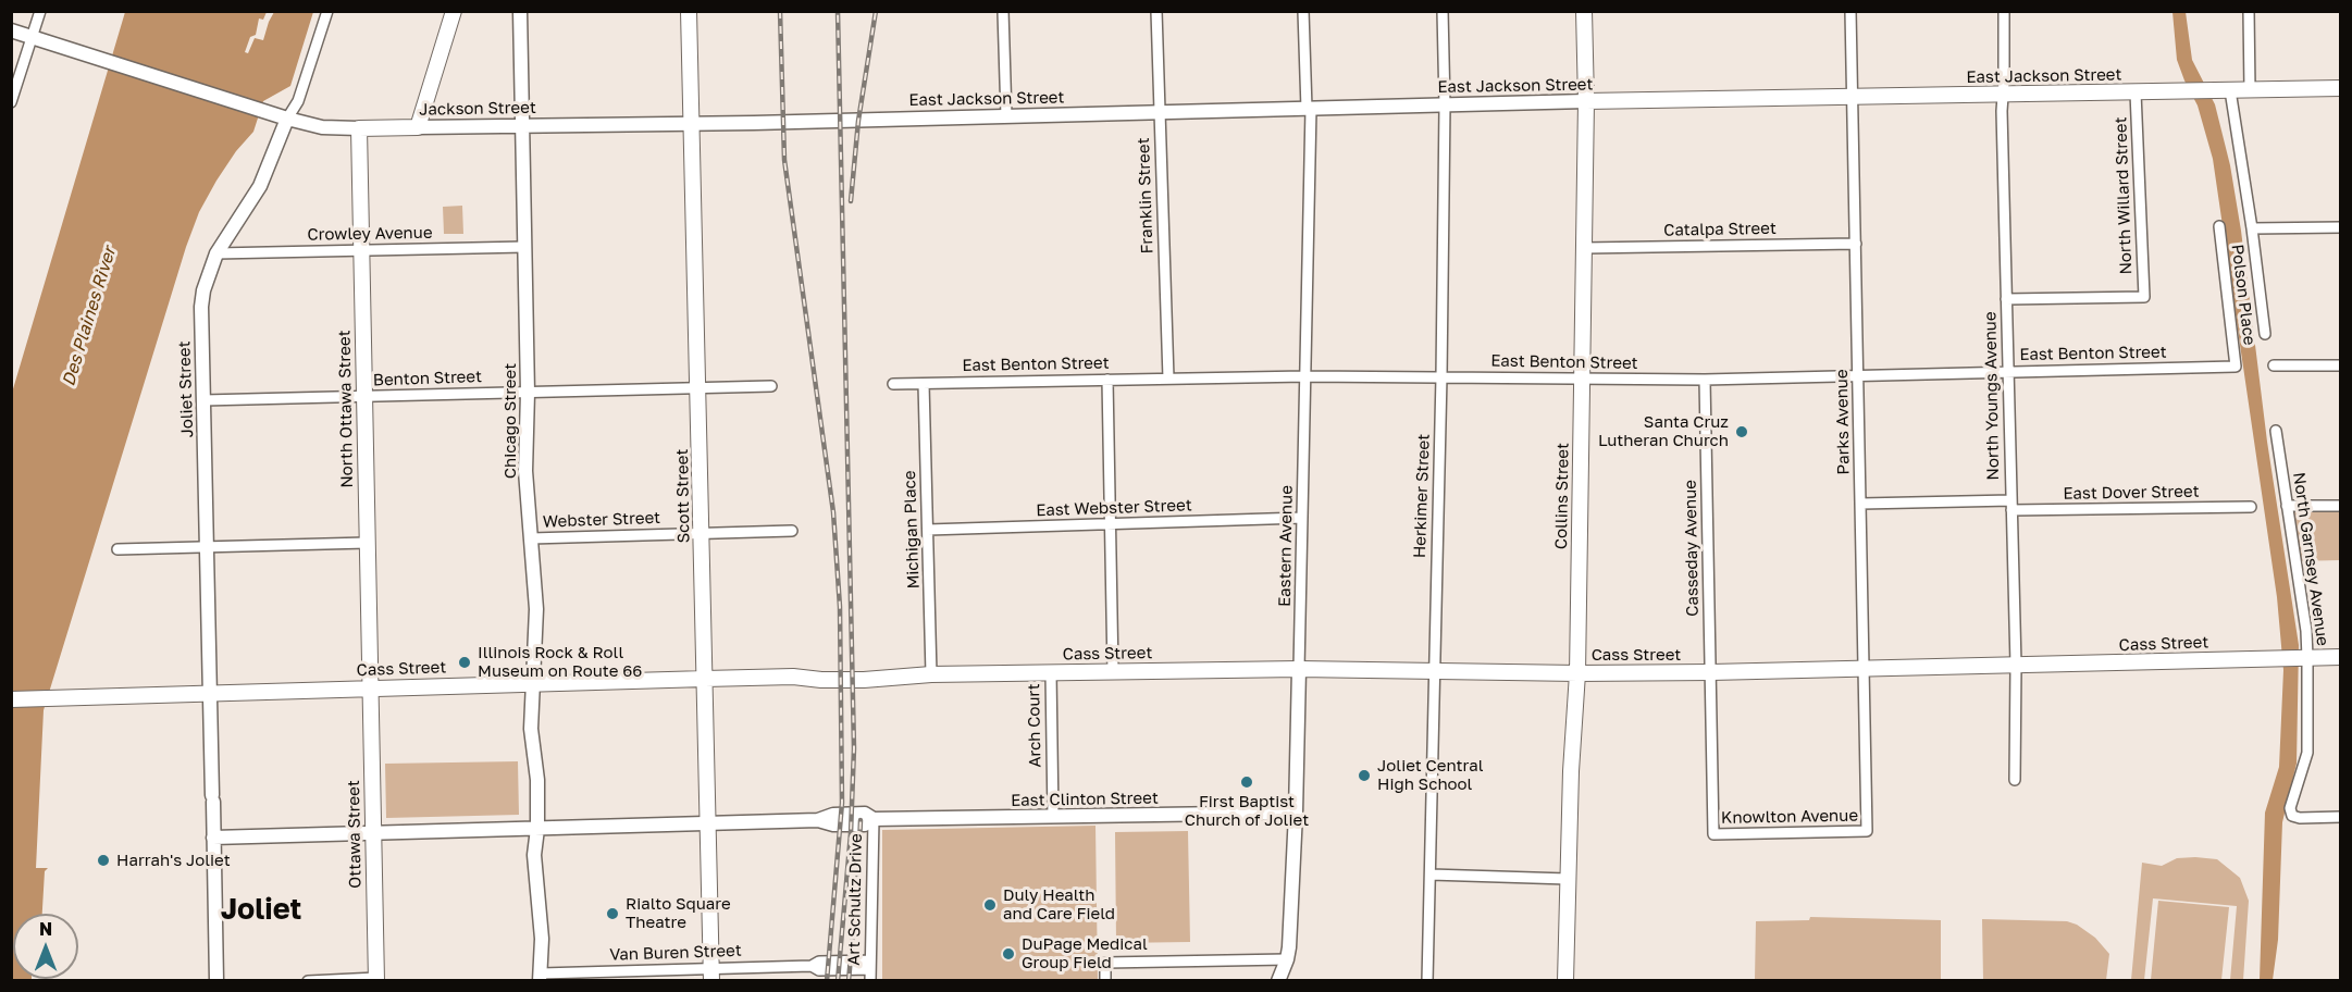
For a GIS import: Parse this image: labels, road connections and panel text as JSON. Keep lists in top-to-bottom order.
{
  "streets": {
    "main road": [
      "East Jackson Street",
      "Jackson Street",
      "North Ottawa Street",
      "Scott Street",
      "Collins Street",
      "Cass Street",
      "Ottawa Street"
    ],
    "street": [
      "Franklin Street",
      "North Willard Street",
      "Catalpa Street",
      "Crowley Avenue",
      "Polson Place",
      "East Benton Street",
      "Benton Street",
      "Joliet Street",
      "North Youngs Avenue",
      "Chicago Street",
      "Parks Avenue",
      "East Dover Street",
      "Herkimer Street",
      "East Webster Street",
      "Webster Street",
      "Michigan Place",
      "Eastern Avenue",
      "Casseday Avenue",
      "North Garnsey Avenue",
      "Arch Court",
      "East Clinton Street",
      "Knowlton Avenue",
      "Art Schultz Drive",
      "Van Buren Street"
    ]
  },
  "crossings": [
    ["East Jackson Street", "Jackson Street"],
    ["East Jackson Street", "Franklin Street"],
    ["East Jackson Street", "North Willard Street"],
    ["East Jackson Street", "North Youngs Avenue"],
    ["East Jackson Street", "Parks Avenue"],
    ["East Jackson Street", "Scott Street"],
    ["East Jackson Street", "Herkimer Street"],
    ["East Jackson Street", "Collins Street"],
    ["East Jackson Street", "Eastern Avenue"],
    ["Jackson Street", "Joliet Street"],
    ["Jackson Street", "North Ottawa Street"],
    ["Jackson Street", "Chicago Street"],
    ["Jackson Street", "Scott Street"],
    ["Franklin Street", "East Benton Street"],
    ["North Willard Street", "North Youngs Avenue"],
    ["Catalpa Street", "Parks Avenue"],
    ["Catalpa Street", "Collins Street"],
    ["Crowley Avenue", "Joliet Street"],
    ["Crowley Avenue", "North Ottawa Street"],
    ["Crowley Avenue", "Chicago Street"],
    ["Polson Place", "East Benton Street"],
    ["East Benton Street", "North Youngs Avenue"],
    ["East Benton Street", "Parks Avenue"],
    ["East Benton Street", "Herkimer Street"],
    ["East Benton Street", "Collins Street"],
    ["East Benton Street", "Michigan Place"],
    ["East Benton Street", "Eastern Avenue"],
    ["East Benton Street", "Casseday Avenue"],
    ["Benton Street", "Joliet Street"],
    ["Benton Street", "North Ottawa Street"],
    ["Benton Street", "Chicago Street"],
    ["Benton Street", "Scott Street"],
    ["Joliet Street", "Cass Street"],
    ["Joliet Street", "East Clinton Street"],
    ["North Youngs Avenue", "East Dover Street"],
    ["North Youngs Avenue", "Cass Street"],
    ["North Ottawa Street", "Cass Street"],
    ["North Ottawa Street", "Ottawa Street"],
    ["Chicago Street", "Webster Street"],
    ["Chicago Street", "Cass Street"],
    ["Chicago Street", "East Clinton Street"],
    ["Chicago Street", "Van Buren Street"],
    ["Parks Avenue", "East Dover Street"],
    ["Parks Avenue", "Cass Street"],
    ["Parks Avenue", "Knowlton Avenue"],
    ["Scott Street", "Webster Street"],
    ["Scott Street", "Cass Street"],
    ["Scott Street", "East Clinton Street"],
    ["Scott Street", "Van Buren Street"],
    ["Herkimer Street", "Cass Street"],
    ["Collins Street", "Cass Street"],
    ["East Webster Street", "Michigan Place"],
    ["East Webster Street", "Eastern Avenue"],
    ["Michigan Place", "Cass Street"],
    ["Eastern Avenue", "Cass Street"],
    ["Eastern Avenue", "East Clinton Street"],
    ["Casseday Avenue", "Cass Street"],
    ["Casseday Avenue", "Knowlton Avenue"],
    ["North Garnsey Avenue", "Cass Street"],
    ["Cass Street", "Arch Court"],
    ["Cass Street", "Ottawa Street"],
    ["Arch Court", "East Clinton Street"],
    ["East Clinton Street", "Ottawa Street"],
    ["East Clinton Street", "Art Schultz Drive"],
    ["Art Schultz Drive", "Van Buren Street"]
  ],
  "districts": ["Joliet"],
  "water": ["Des Plaines River"],
  "places": [
    "Santa Cruz Lutheran Church",
    "Illinois Rock & Roll Museum on Route 66",
    "Joliet Central High School",
    "First Baptist Church of Joliet",
    "Harrah's Joliet",
    "Duly Health and Care Field",
    "Rialto Square Theatre",
    "DuPage Medical Group Field"
  ],
  "north": "top"
}
